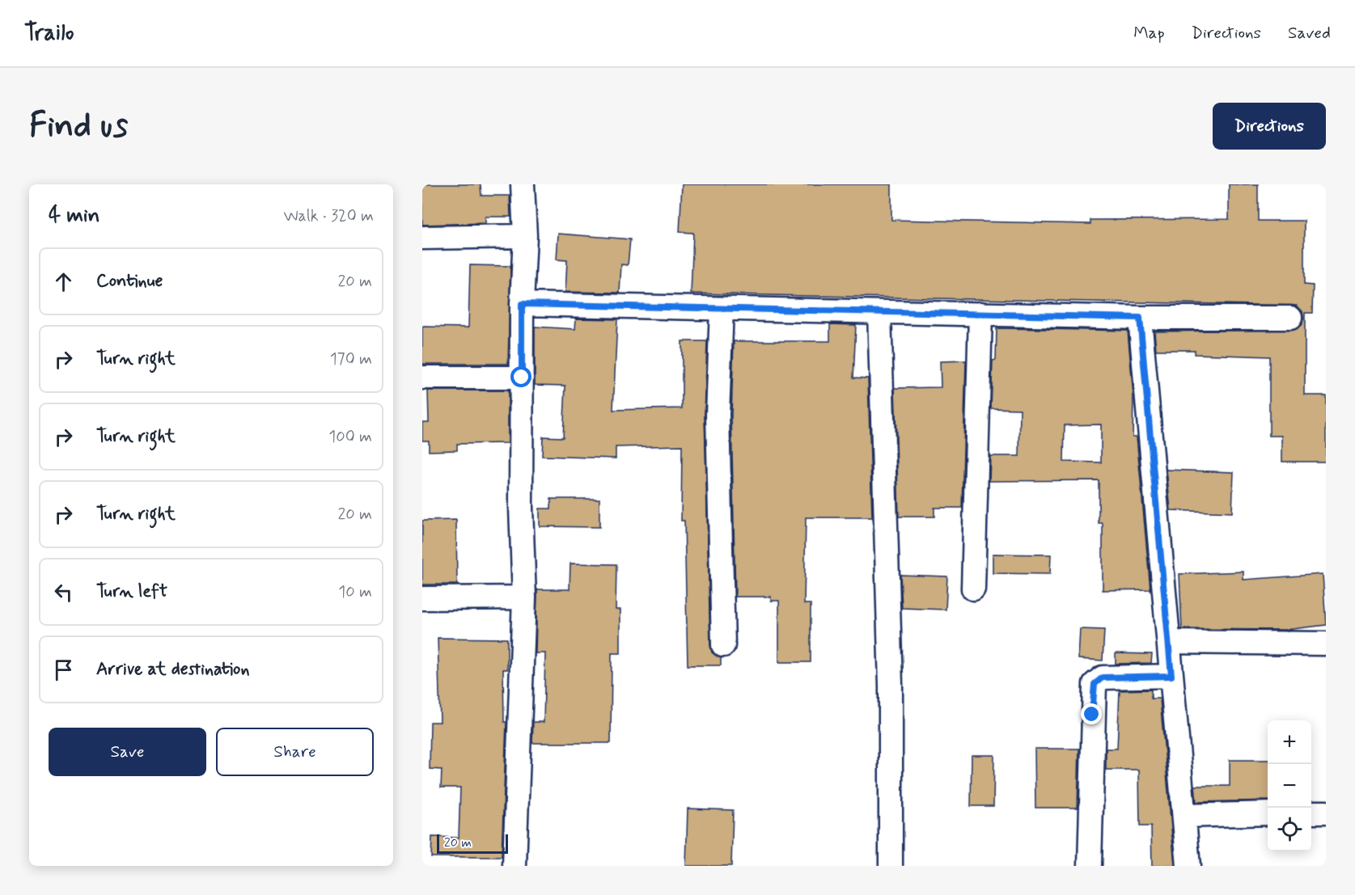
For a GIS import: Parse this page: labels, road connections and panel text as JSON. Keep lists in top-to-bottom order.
{
  "scale_bar": "20 m",
  "page": {
    "header": "Trailo",
    "nav": ["Map", "Directions", "Saved"],
    "buttons": [
      "Directions",
      ["Save", "Share"]
    ],
    "title": "Find us",
    "heading": ["4 min", "Walk · 320 m"],
    "list": [
      ["Continue", "20 m"],
      ["Turn right", "170 m"],
      ["Turn right", "100 m"],
      ["Turn right", "20 m"],
      ["Turn left", "10 m"],
      "Arrive at destination"
    ],
    "map_buttons": ["+", "−"],
    "scale": "20 m"
  }
}
